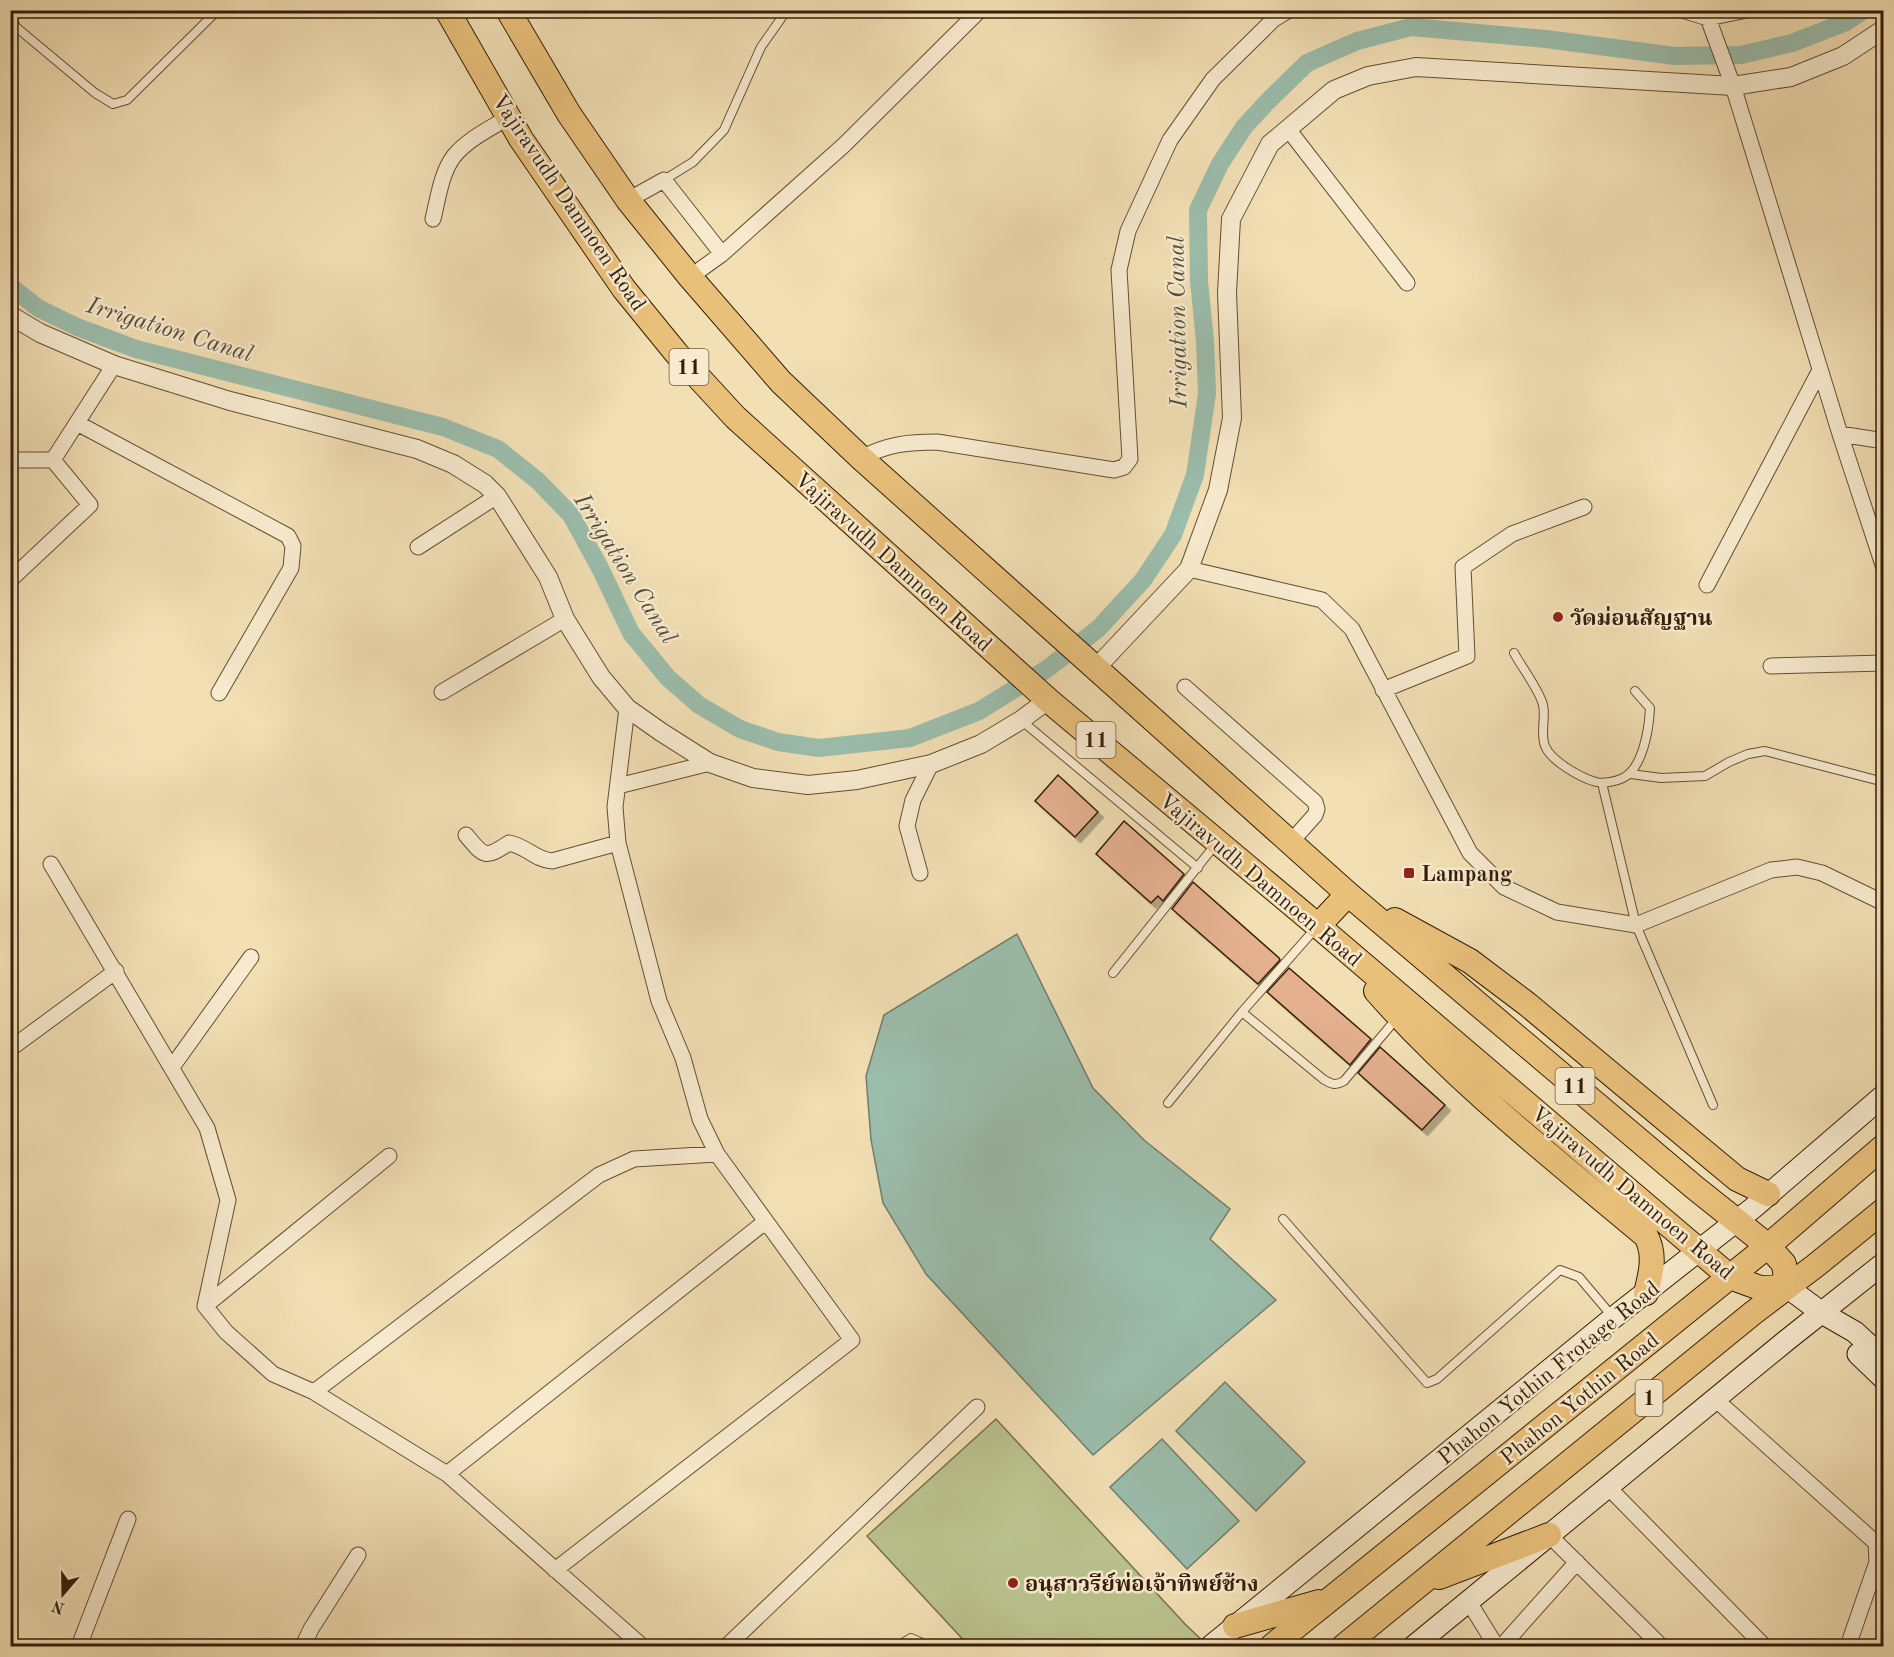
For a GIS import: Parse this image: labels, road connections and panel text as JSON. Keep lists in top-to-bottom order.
{
  "streets": {
    "main road": [
      "Vajiravudh Damnoen Road",
      "11",
      "Phahon Yothin Frotage Road",
      "Phahon Yothin Road",
      "1"
    ]
  },
  "crossings": [
    ["Vajiravudh Damnoen Road", "Phahon Yothin Frotage Road"],
    ["Vajiravudh Damnoen Road", "Phahon Yothin Road"]
  ],
  "water": ["Irrigation Canal"],
  "places": {
    "other": ["วัดม่อนสัญฐาน", "อนุสาวรีย์พ่อเจ้าทิพย์ช้าง"],
    "transit": ["Lampang"]
  },
  "north": "bottom"
}
